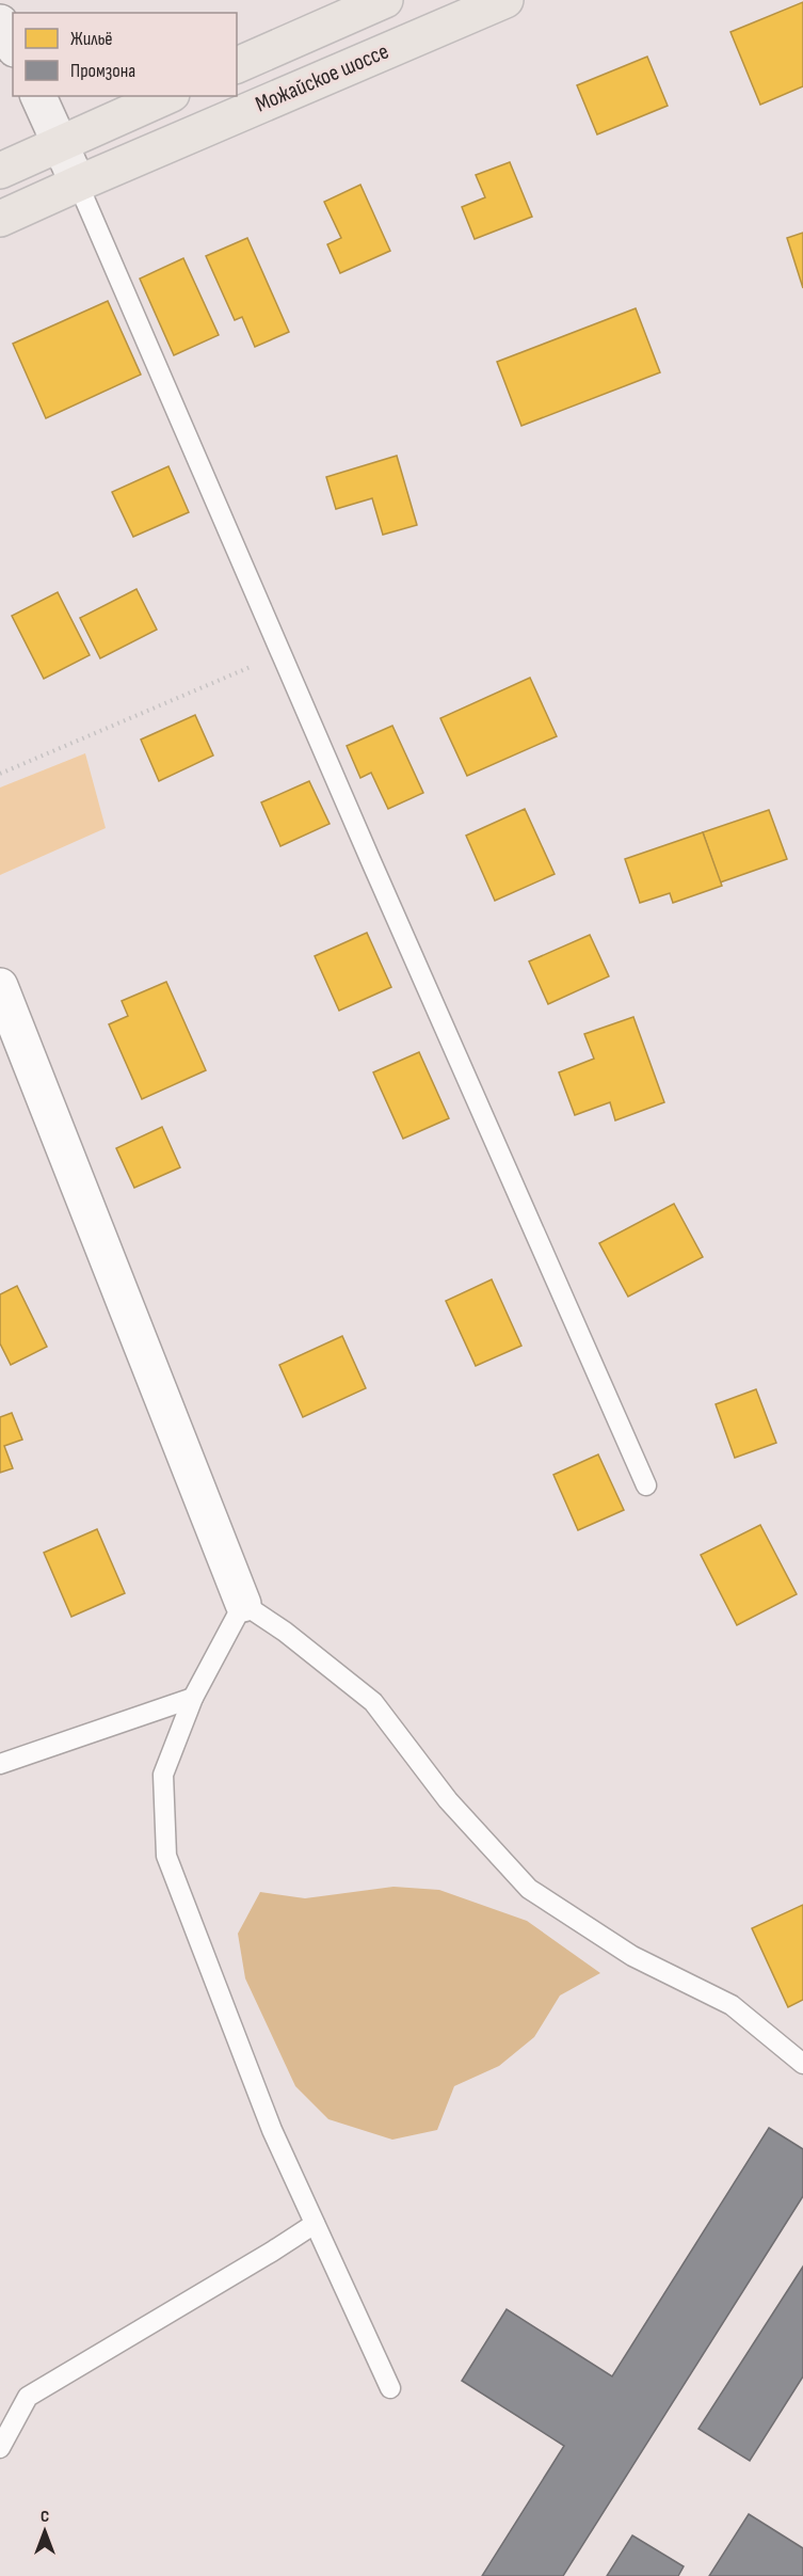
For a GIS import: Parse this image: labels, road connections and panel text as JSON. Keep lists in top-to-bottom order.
{
  "streets": {
    "main road": ["Можайское шоссе"]
  },
  "legend": ["Жильё", "Промзона"],
  "north": "top"
}
